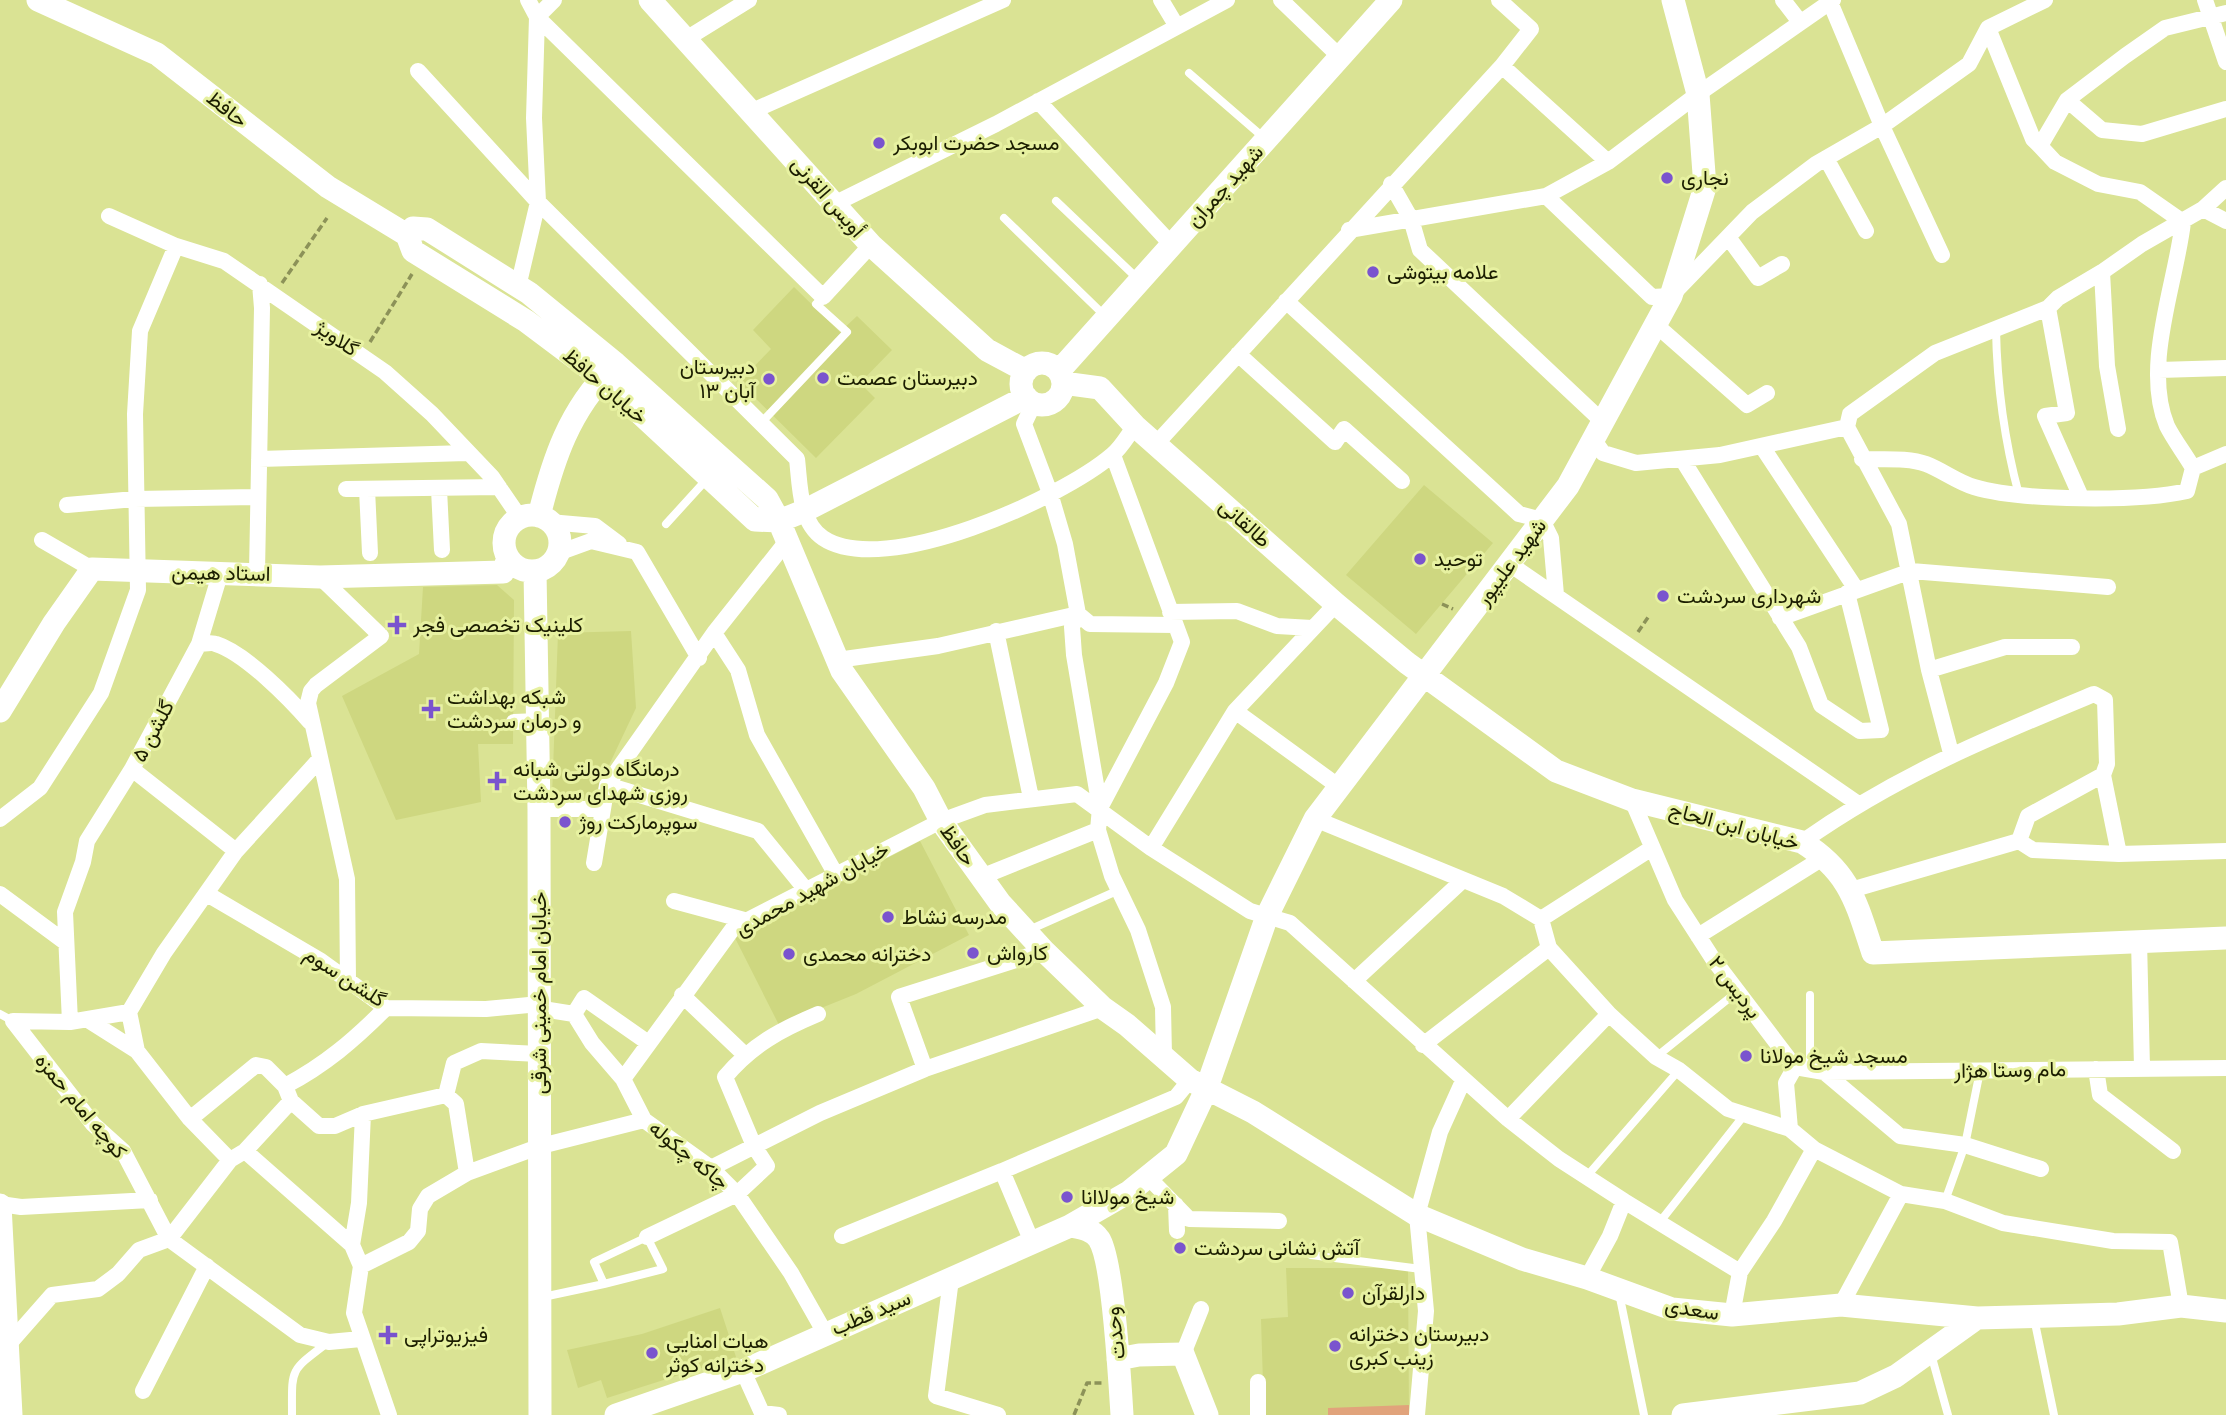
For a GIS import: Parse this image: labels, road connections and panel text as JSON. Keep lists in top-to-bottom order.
{
  "streets": {
    "main road": [
      "حافظ",
      "شهید چمران",
      "أویس القرنی",
      "خیابان حافظ",
      "طالقانی",
      "شهید علیپور",
      "استاد هیمن",
      "خیابان ابن الحاج",
      "خیابان امام خمینی شرقی",
      "سعدی",
      "سید قطب",
      "وحدت"
    ],
    "street": [
      "گلاویژ",
      "گلشن ۵",
      "خیابان شهید محمدی",
      "گلشن سوم",
      "پردیس ۲",
      "مام وستا هژار",
      "کوچه امام حمزه",
      "چاکه چکوله"
    ]
  },
  "crossings": [
    ["حافظ", "خیابان حافظ"],
    ["حافظ", "شهید علیپور"],
    ["حافظ", "خیابان شهید محمدی"],
    ["حافظ", "سعدی"],
    ["شهید چمران", "أویس القرنی"],
    ["شهید چمران", "طالقانی"],
    ["أویس القرنی", "طالقانی"],
    ["گلاویژ", "استاد هیمن"],
    ["گلاویژ", "خیابان امام خمینی شرقی"],
    ["طالقانی", "شهید علیپور"],
    ["طالقانی", "خیابان ابن الحاج"],
    ["شهید علیپور", "خیابان ابن الحاج"],
    ["شهید علیپور", "خیابان شهید محمدی"],
    ["شهید علیپور", "سعدی"],
    ["شهید علیپور", "سید قطب"],
    ["استاد هیمن", "گلشن ۵"],
    ["استاد هیمن", "خیابان امام خمینی شرقی"],
    ["خیابان ابن الحاج", "پردیس ۲"],
    ["خیابان شهید محمدی", "چاکه چکوله"],
    ["گلشن سوم", "خیابان امام خمینی شرقی"],
    ["پردیس ۲", "مام وستا هژار"],
    ["چاکه چکوله", "سید قطب"]
  ],
  "places": {
    "other": [
      "مسجد حضرت ابوبکر",
      "نجاری",
      "علامه بیتوشی",
      "دبیرستان عصمت",
      "دبیرستان ۱۳ آبان",
      "توحید",
      "شهرداری سردشت",
      "سوپرمارکت روژ",
      "مدرسه نشاط",
      "کارواش",
      "دخترانه محمدی",
      "مسجد شیخ مولانا",
      "شیخ مولاانا",
      "آتش نشانی سردشت",
      "دارلقرآن",
      "دبیرستان دخترانه زینب کبری",
      "هیات امنایی دخترانه کوثر"
    ],
    "health": [
      "کلینیک تخصصی فجر",
      "شبکه بهداشت و درمان سردشت",
      "درمانگاه دولتی شبانه روزی شهدای سردشت",
      "فیزیوتراپی"
    ]
  }
}
